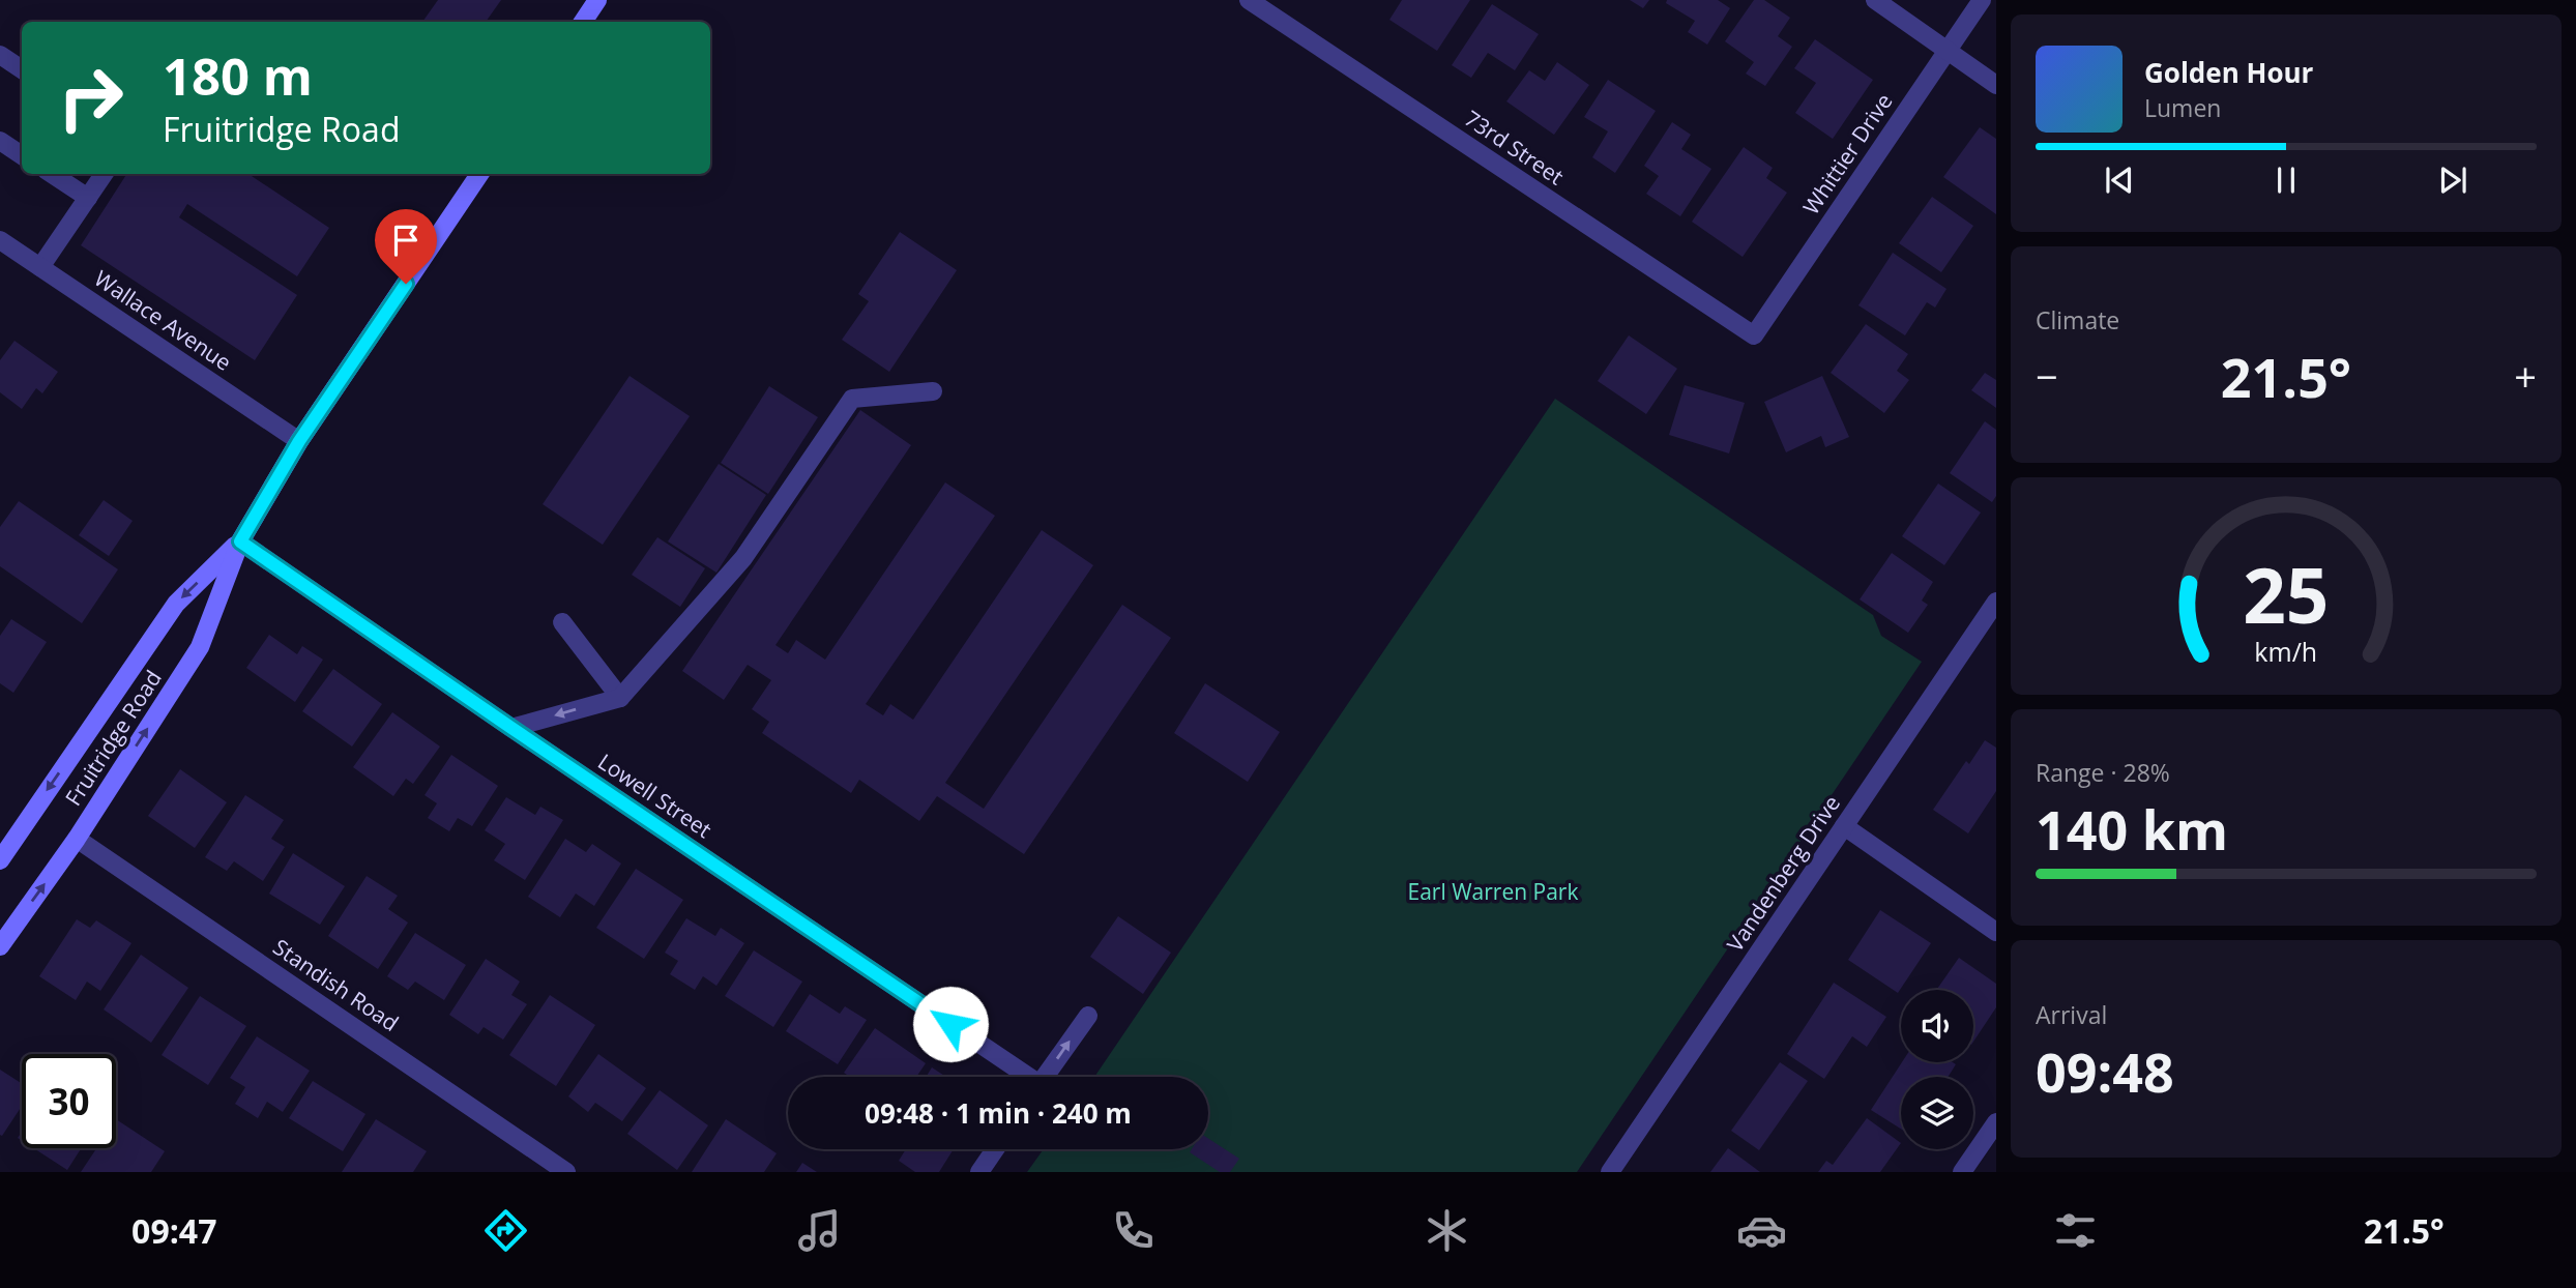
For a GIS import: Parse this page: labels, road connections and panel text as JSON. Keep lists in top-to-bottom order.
{
  "streets": {
    "main road": ["Fruitridge Road"],
    "street": [
      "73rd Street",
      "Whittier Drive",
      "Wallace Avenue",
      "Lowell Street",
      "Vandenberg Drive",
      "Standish Road"
    ]
  },
  "crossings": [
    ["73rd Street", "Whittier Drive"],
    ["Wallace Avenue", "Fruitridge Road"],
    ["Fruitridge Road", "Lowell Street"],
    ["Fruitridge Road", "Standish Road"]
  ],
  "parks": ["Earl Warren Park"],
  "page": {
    "turn": ["180 m", "Fruitridge Road"],
    "song": ["Golden Hour", "Lumen"],
    "tile": [
      "Climate",
      ["Range · 28%", "140 km"],
      ["Arrival", "09:48"]
    ],
    "heat": ["−", "21.5°", "+"],
    "limit": "30",
    "trip": "09:48 · 1 min · 240 m",
    "tabs": ["09:47", "21.5°"],
    "gauge": ["25", "km/h"]
  }
}
